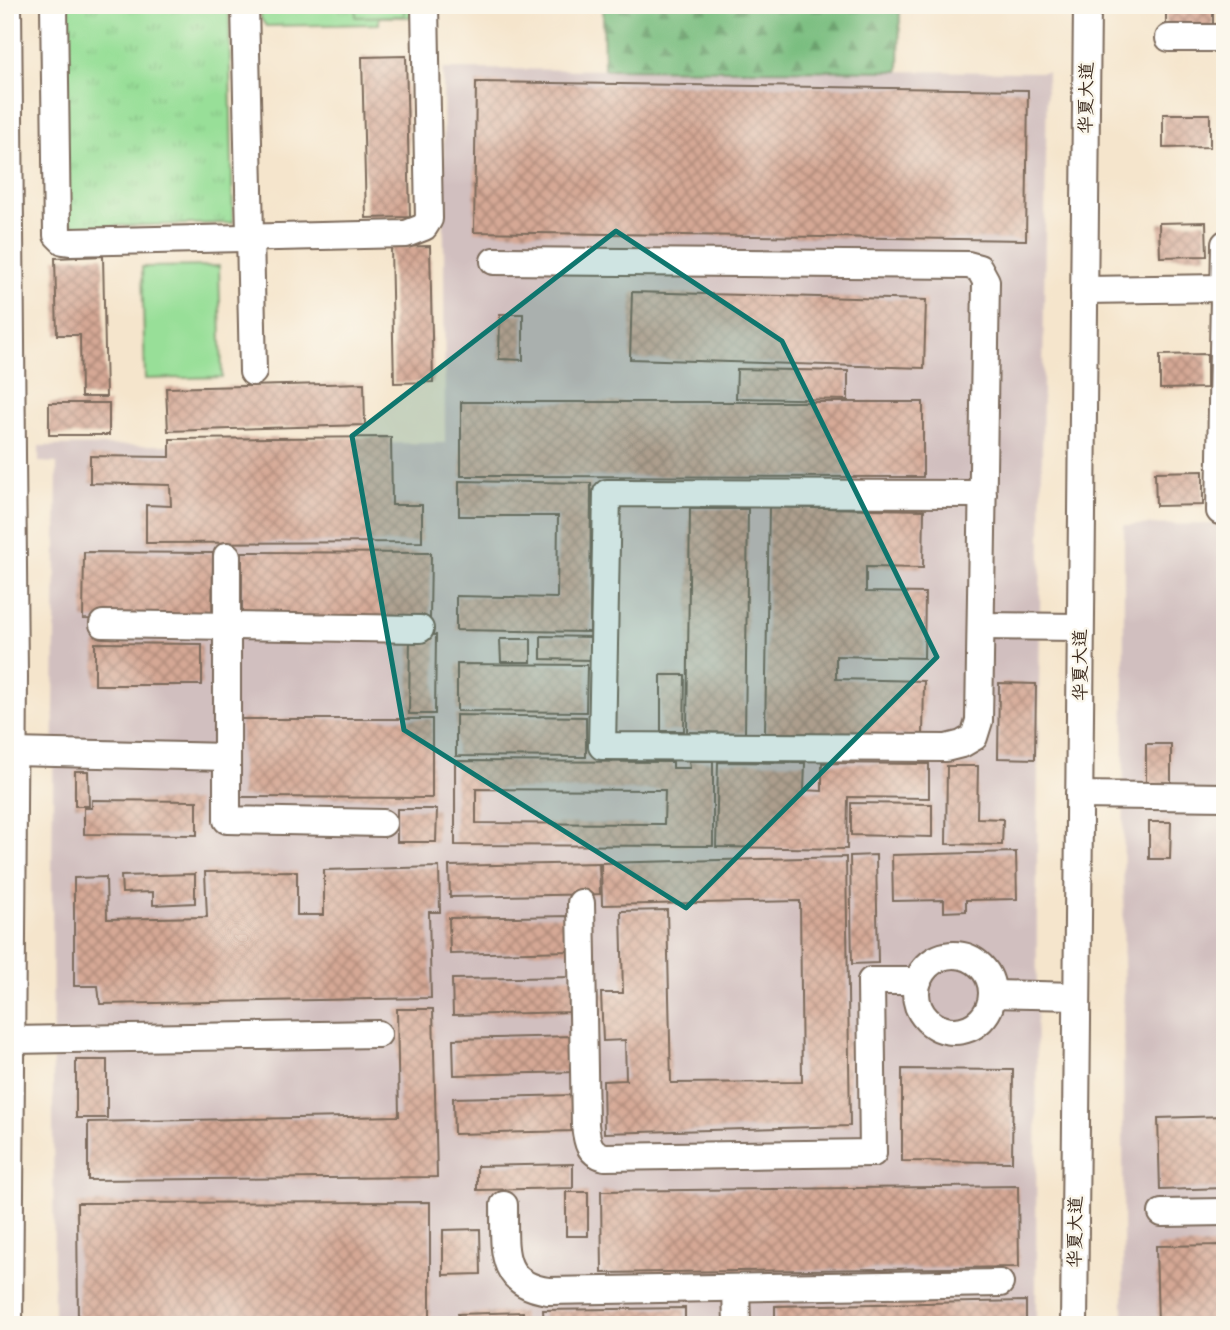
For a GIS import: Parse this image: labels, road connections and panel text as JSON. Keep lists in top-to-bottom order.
{
  "streets": {
    "street": ["华夏大道"]
  }
}
